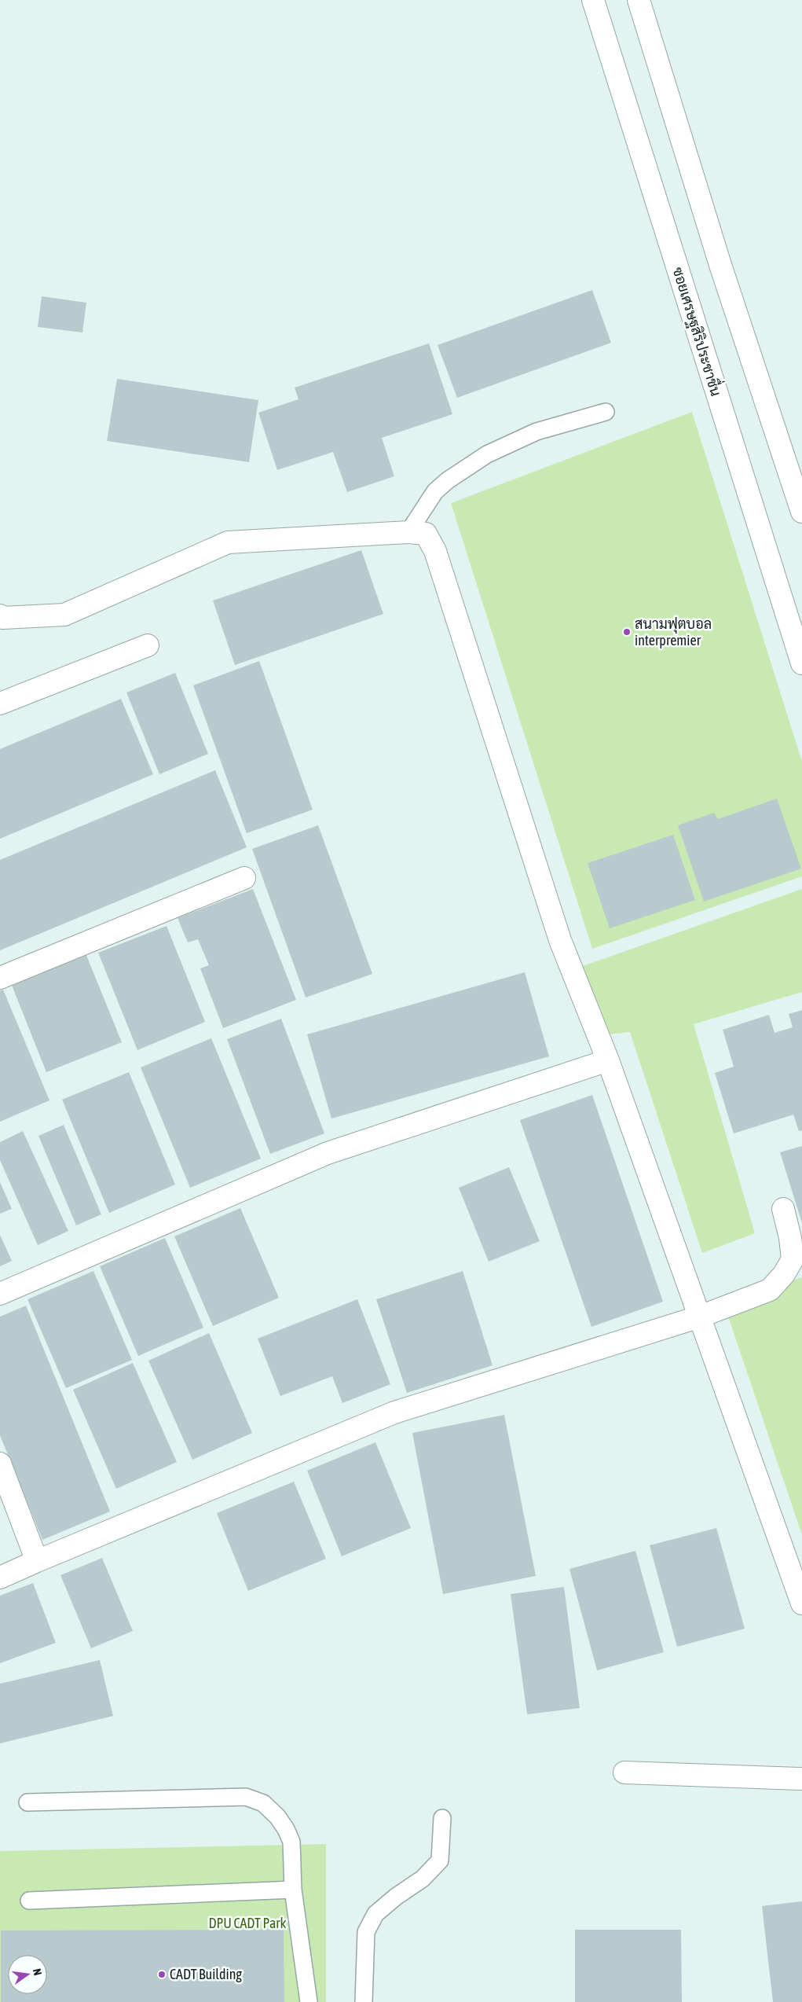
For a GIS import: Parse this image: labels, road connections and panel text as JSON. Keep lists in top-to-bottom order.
{
  "streets": {
    "street": ["ซอยเศรษฐสิริประชาชื่น"]
  },
  "parks": ["DPU CADT Park"],
  "places": ["สนามฟุตบอล interpremier", "CADT Building"],
  "north": "right"
}
